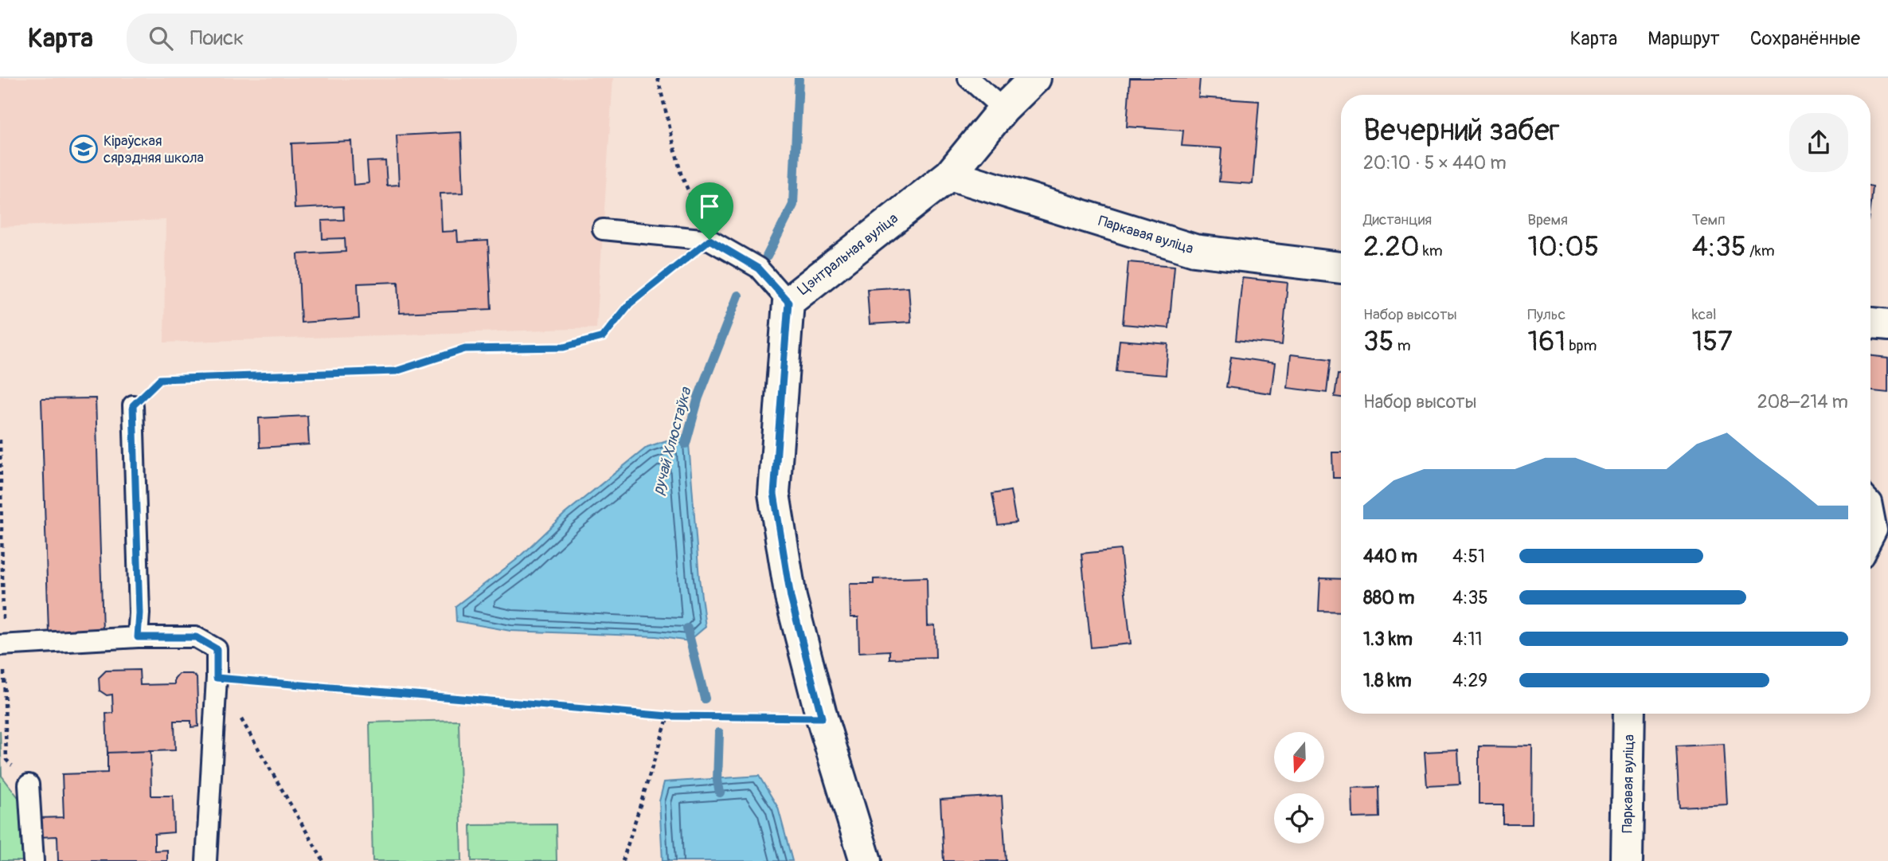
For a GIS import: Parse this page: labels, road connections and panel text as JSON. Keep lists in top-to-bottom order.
{
  "streets": {
    "street": ["Паркавая вуліца", "Цэнтральная вуліца"]
  },
  "crossings": [
    ["Паркавая вуліца", "Цэнтральная вуліца"]
  ],
  "water": ["ручай Хлюстаўка"],
  "places": {
    "school or university": ["Кіраўская сярэдняя школа"]
  },
  "north": "bottom",
  "page": {
    "header": "Карта",
    "search": "Поиск",
    "nav": ["Карта", "Маршрут", "Сохранённые"],
    "heading": ["Вечерний забег", "20:10 · 5 × 440 m"],
    "stats": [
      ["Дистанция", "2.20 km"],
      ["Время", "10:05"],
      ["Темп", "4:35 /km"],
      ["Набор высоты", "35 m"],
      ["Пульс", "161 bpm"],
      ["kcal", "157"]
    ],
    "chart": ["Набор высоты", "208–214 m"],
    "list": [
      {
        "name": "440 m",
        "note": "4:51"
      },
      {
        "name": "880 m",
        "note": "4:35"
      },
      {
        "name": "1.3 km",
        "note": "4:11"
      },
      {
        "name": "1.8 km",
        "note": "4:29"
      }
    ]
  }
}
